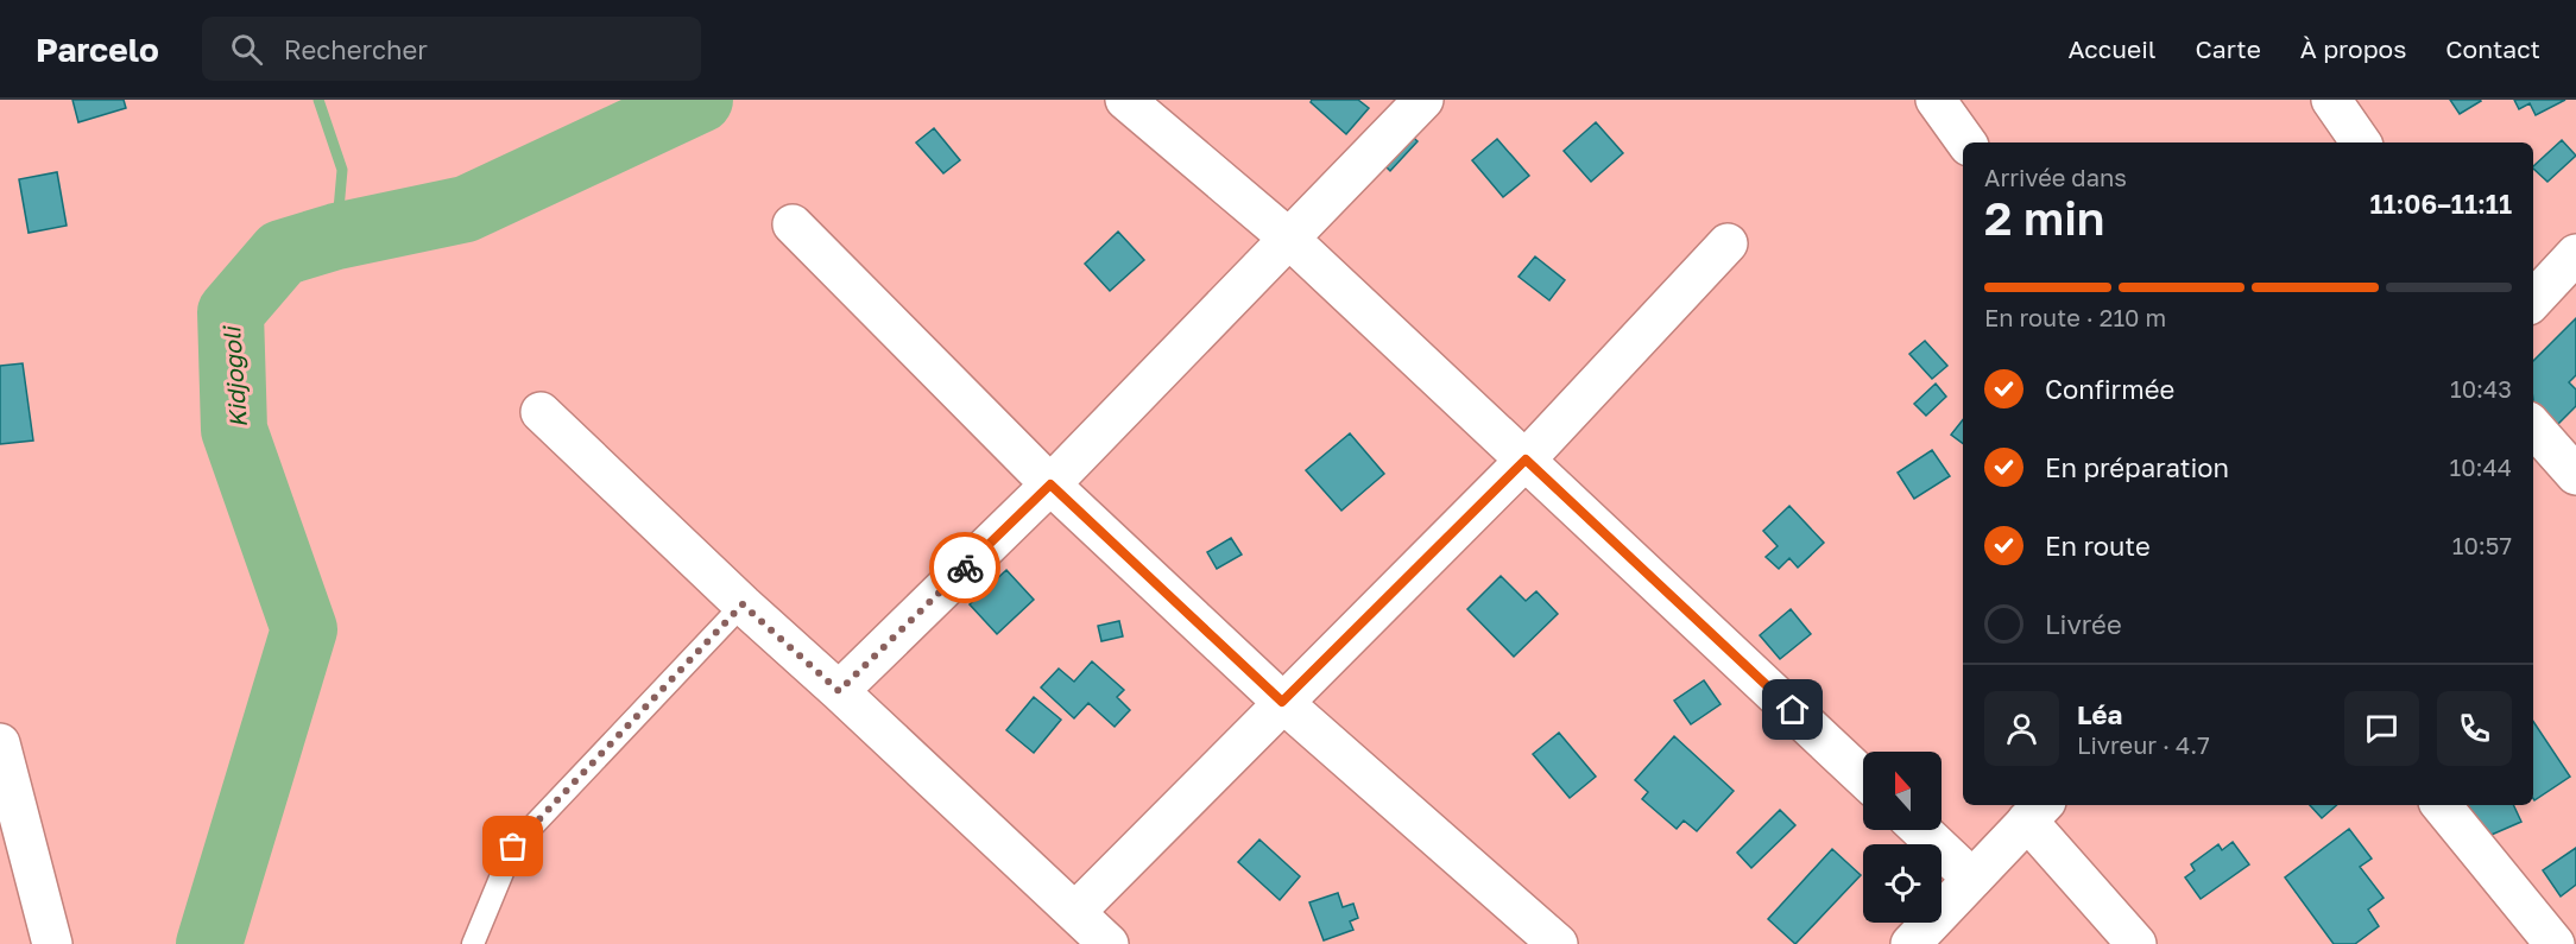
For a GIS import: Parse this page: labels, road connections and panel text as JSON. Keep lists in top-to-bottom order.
{
  "water": ["Kidjogoli"],
  "north": "top",
  "page": {
    "header": "Parcelo",
    "search": "Rechercher",
    "nav": [
      "Accueil",
      "Carte",
      "À propos",
      "Contact"
    ],
    "heading": ["2 min", "Arrivée dans", "11:06–11:11"],
    "panel": ["Léa", "Livreur · 4.7"],
    "bar": "En route · 210 m",
    "list": [
      ["Confirmée", "10:43"],
      ["En préparation", "10:44"],
      ["En route", "10:57"],
      "Livrée"
    ]
  }
}
